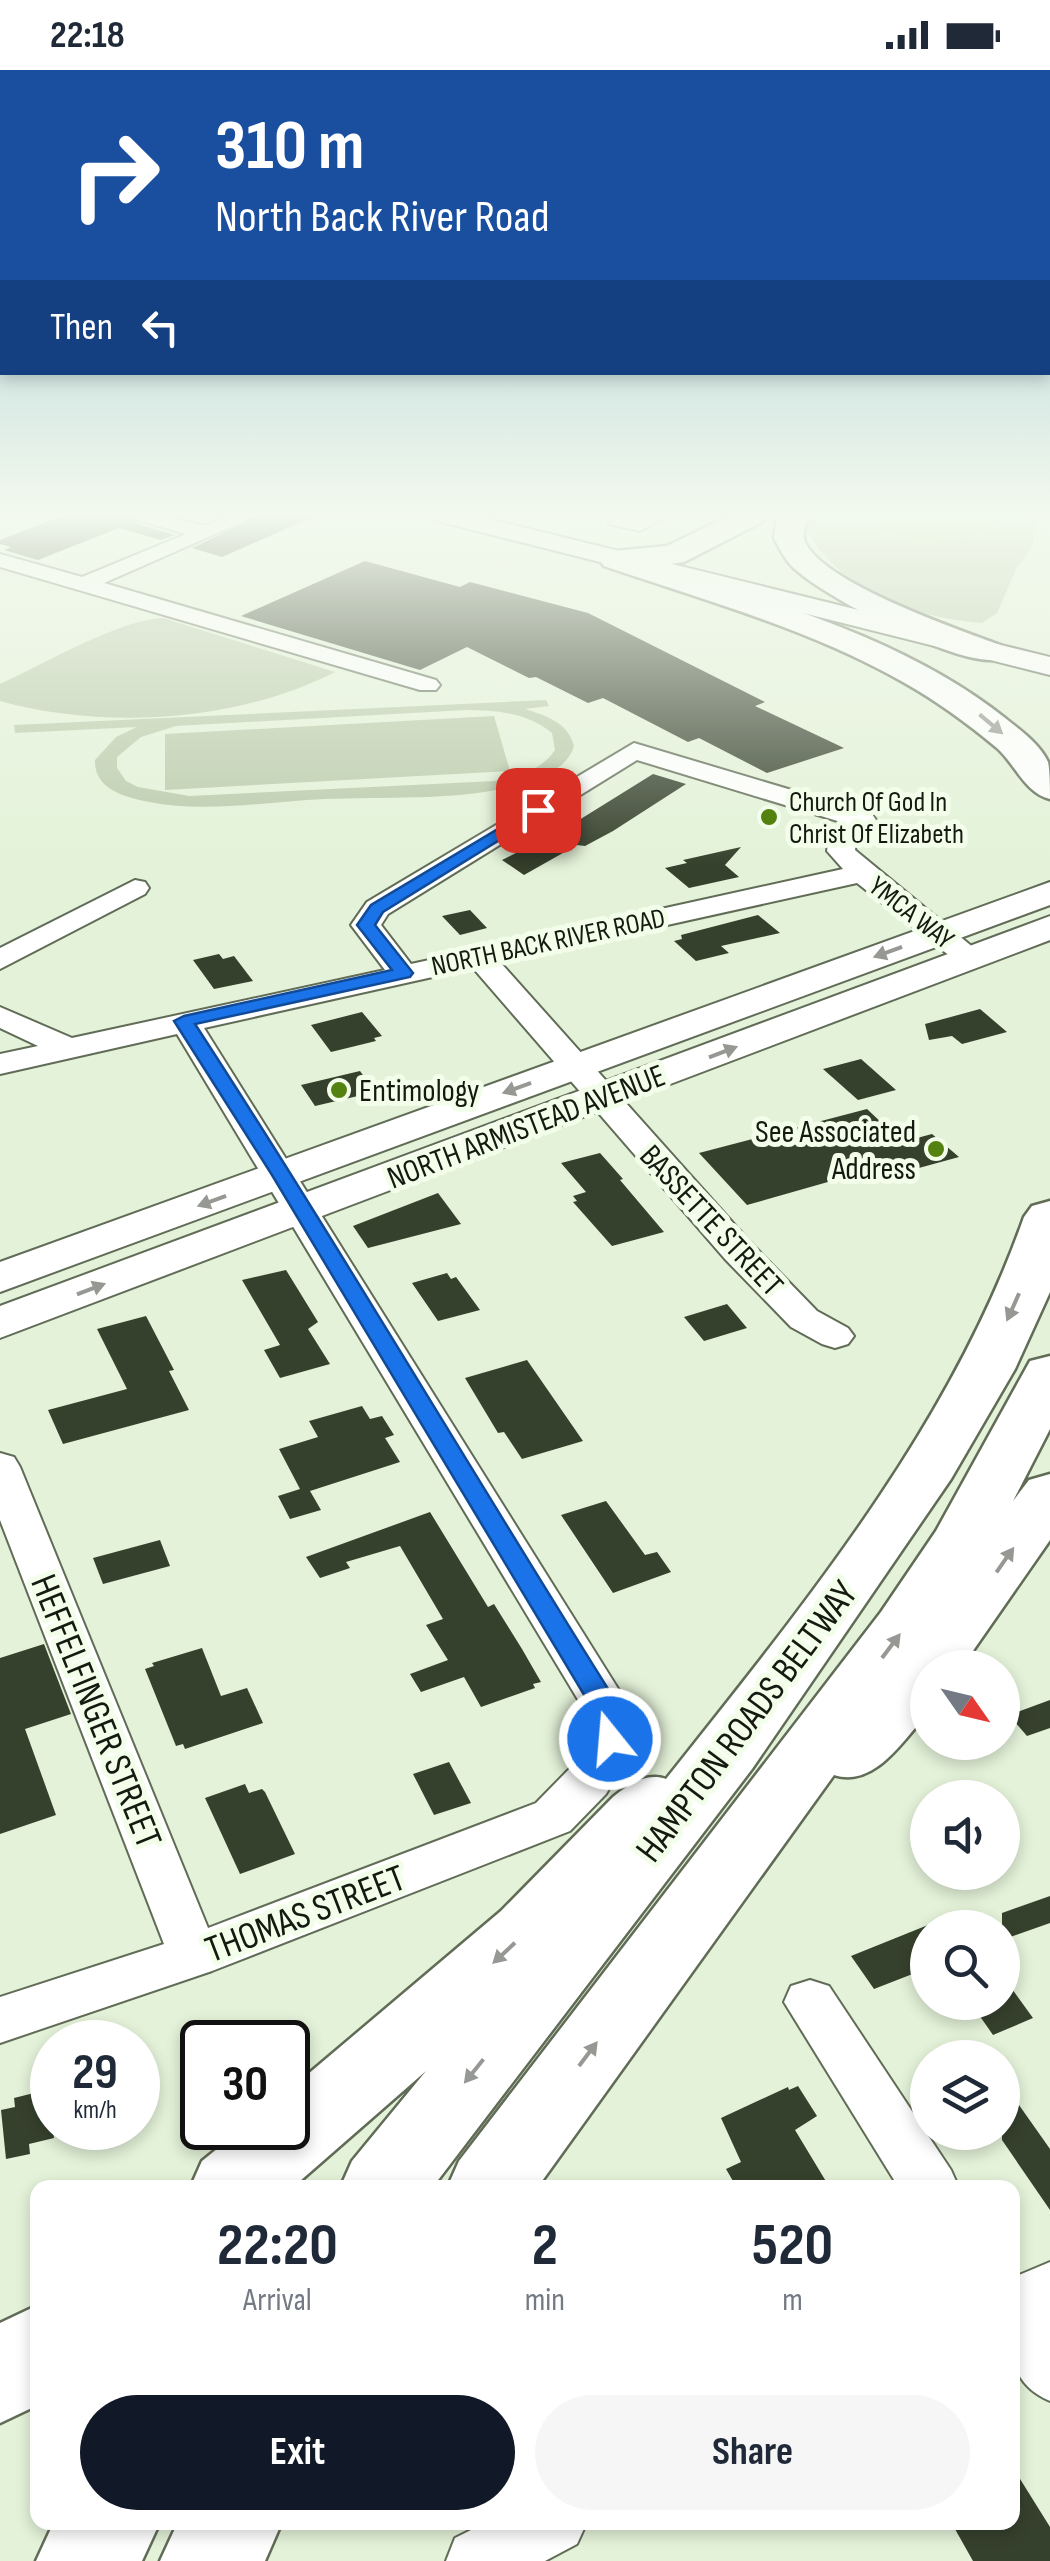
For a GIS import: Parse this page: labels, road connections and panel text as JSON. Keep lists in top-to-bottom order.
{
  "streets": {
    "highway": ["HAMPTON ROADS BELTWAY"],
    "main road": ["NORTH ARMISTEAD AVENUE"],
    "street": [
      "YMCA WAY",
      "NORTH BACK RIVER ROAD",
      "BASSETTE STREET",
      "HEFFELFINGER STREET",
      "THOMAS STREET"
    ]
  },
  "crossings": [
    ["YMCA WAY", "NORTH BACK RIVER ROAD"],
    ["YMCA WAY", "NORTH ARMISTEAD AVENUE"],
    ["NORTH BACK RIVER ROAD", "BASSETTE STREET"],
    ["NORTH ARMISTEAD AVENUE", "BASSETTE STREET"],
    ["NORTH ARMISTEAD AVENUE", "THOMAS STREET"],
    ["HEFFELFINGER STREET", "THOMAS STREET"]
  ],
  "places": ["Church Of God In Christ Of Elizabeth", "Entimology", "See Associated Address"],
  "north": "bottom right",
  "page": {
    "status": "22:18",
    "turn": ["310 m", "North Back River Road"],
    "then": "Then",
    "speed": "29 km/h",
    "limit": "30",
    "eta": [
      "22:20",
      "Arrival",
      "2",
      "min",
      "520",
      "m"
    ],
    "buttons": ["Exit", "Share"]
  }
}
